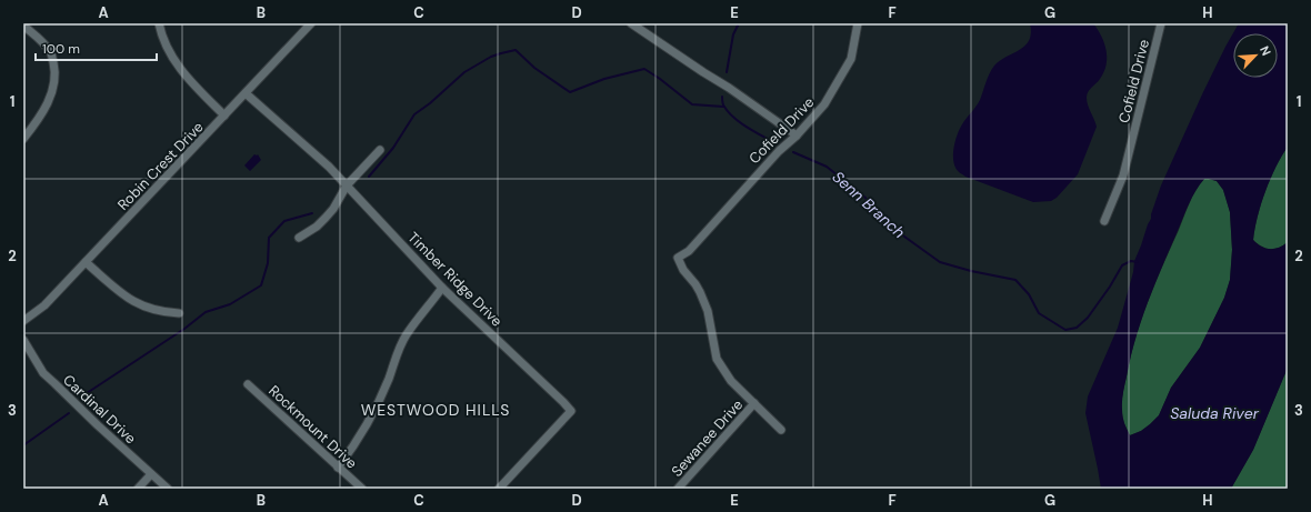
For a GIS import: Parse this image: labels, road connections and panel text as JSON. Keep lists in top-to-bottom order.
{
  "streets": {
    "street": [
      "Cofield Drive",
      "Robin Crest Drive",
      "Timber Ridge Drive",
      "Cardinal Drive",
      "Rockmount Drive",
      "Sewanee Drive"
    ]
  },
  "crossings": [
    ["Cofield Drive", "Sewanee Drive"],
    ["Robin Crest Drive", "Timber Ridge Drive"]
  ],
  "districts": ["WESTWOOD HILLS"],
  "water": ["Senn Branch", "Saluda River"],
  "scale_bar": "100 m",
  "north": "top right",
  "grid": {
    "columns": [
      "A",
      "B",
      "C",
      "D",
      "E",
      "F",
      "G",
      "H"
    ],
    "rows": ["1", "2", "3"]
  }
}
